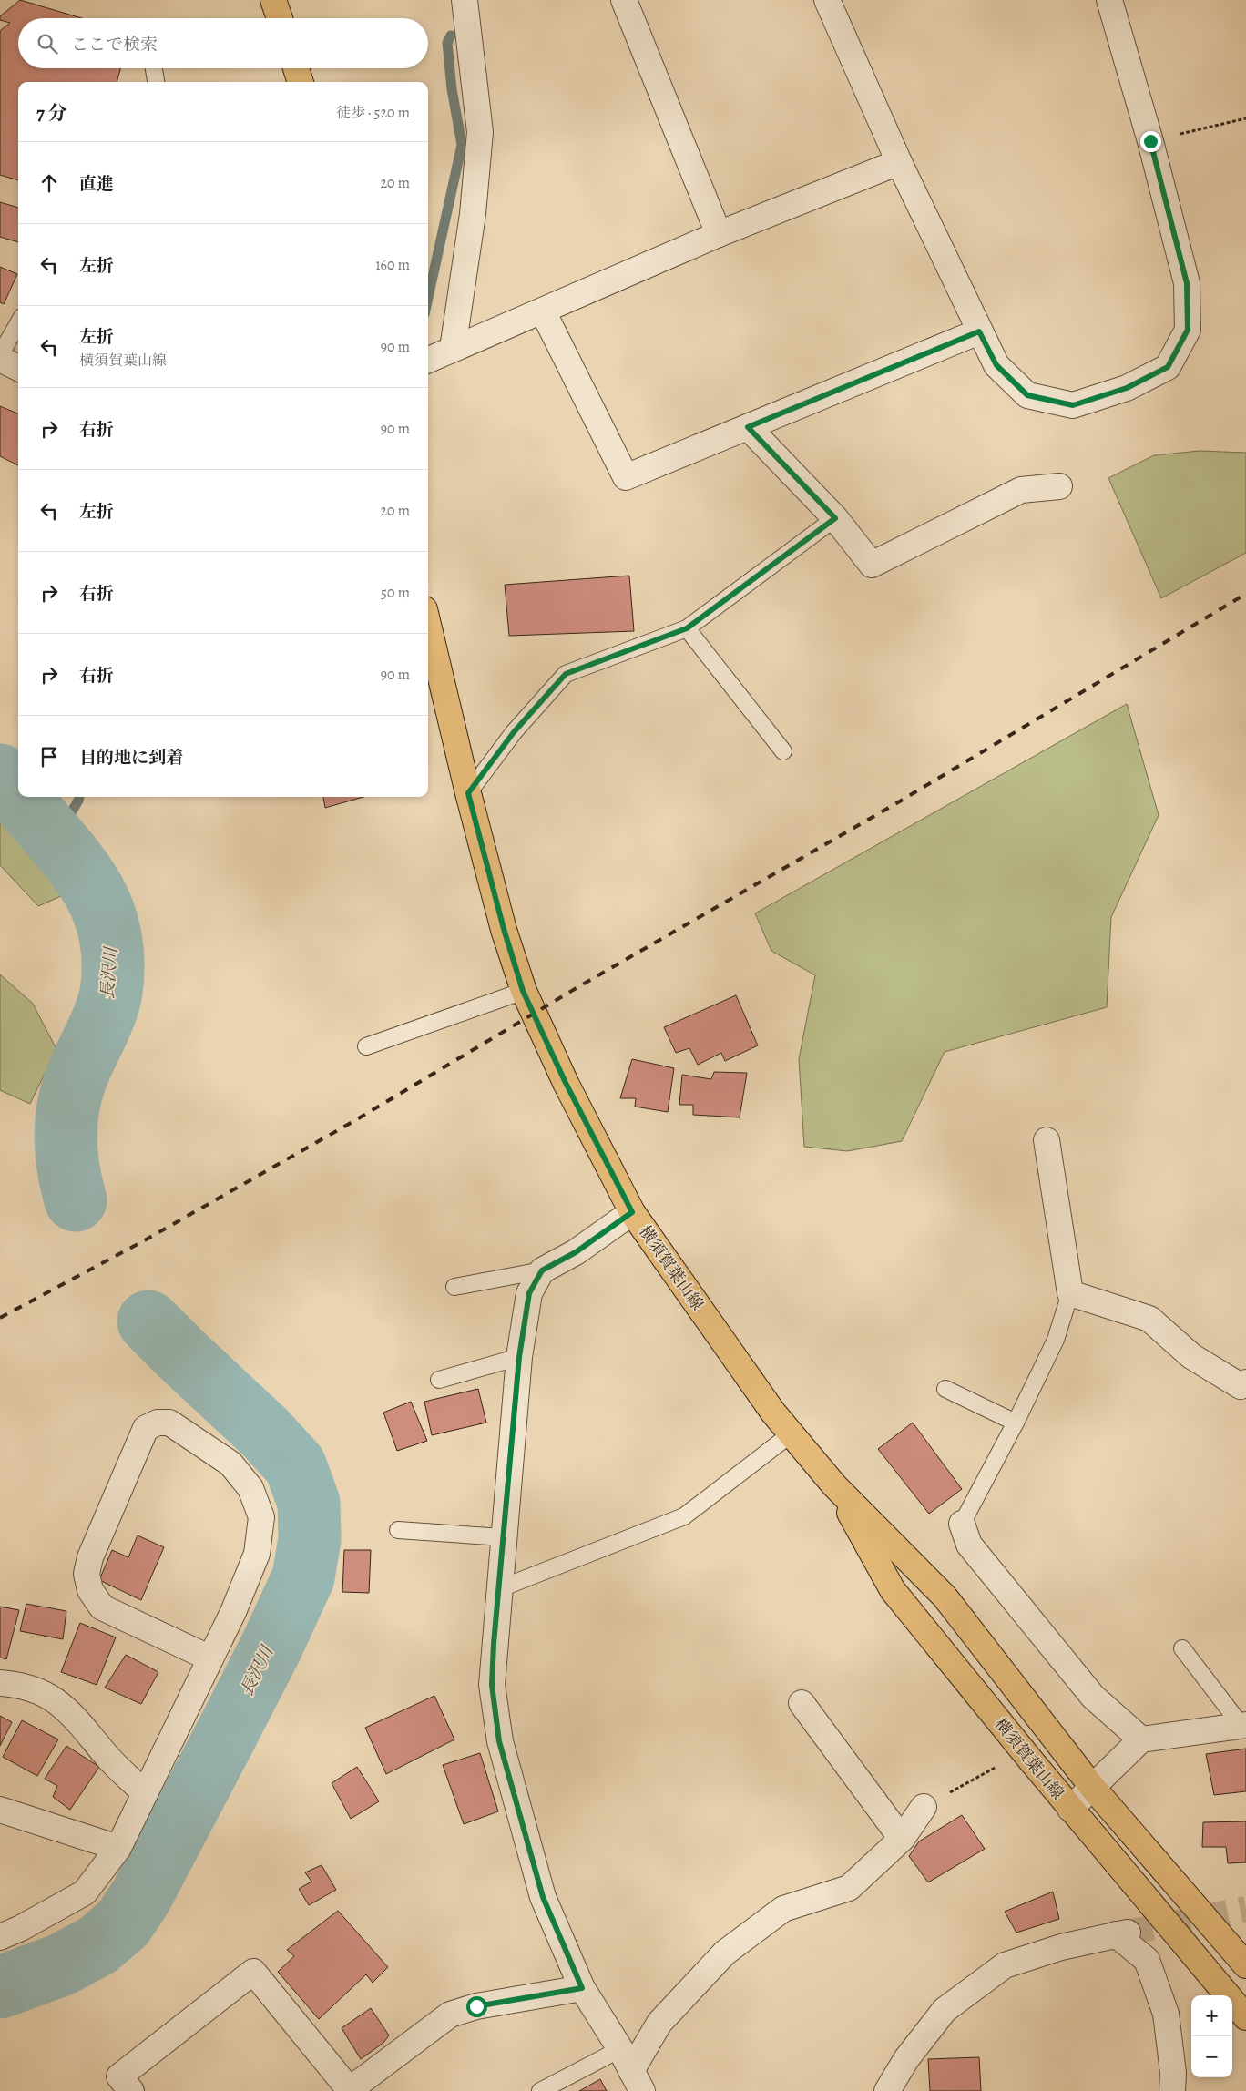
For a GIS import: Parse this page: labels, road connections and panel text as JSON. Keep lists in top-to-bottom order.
{
  "streets": {
    "main road": ["横須賀葉山線"]
  },
  "water": ["長沢川"],
  "page": {
    "search": "ここで検索",
    "heading": ["7 分", "徒歩 · 520 m"],
    "list": [
      ["直進", "20 m"],
      ["左折", "160 m"],
      ["左折", "横須賀葉山線", "90 m"],
      ["右折", "90 m"],
      ["左折", "20 m"],
      ["右折", "50 m"],
      ["右折", "90 m"],
      "目的地に到着"
    ],
    "map_buttons": ["+", "−"]
  }
}
